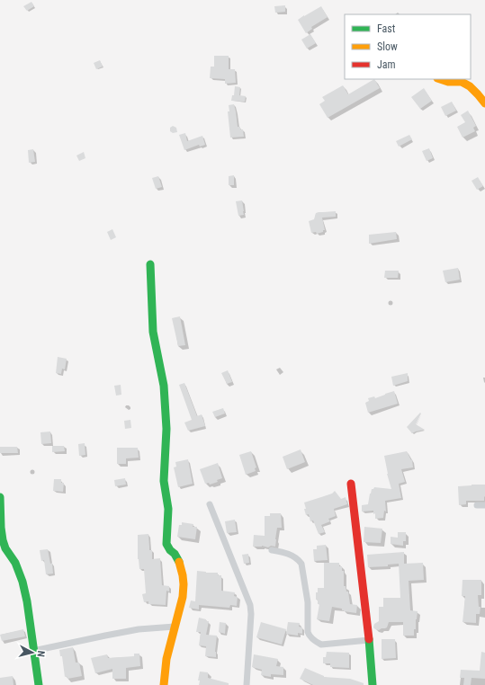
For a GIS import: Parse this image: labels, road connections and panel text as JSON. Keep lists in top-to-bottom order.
{
  "legend": ["Fast", "Slow", "Jam"],
  "north": "right"
}
